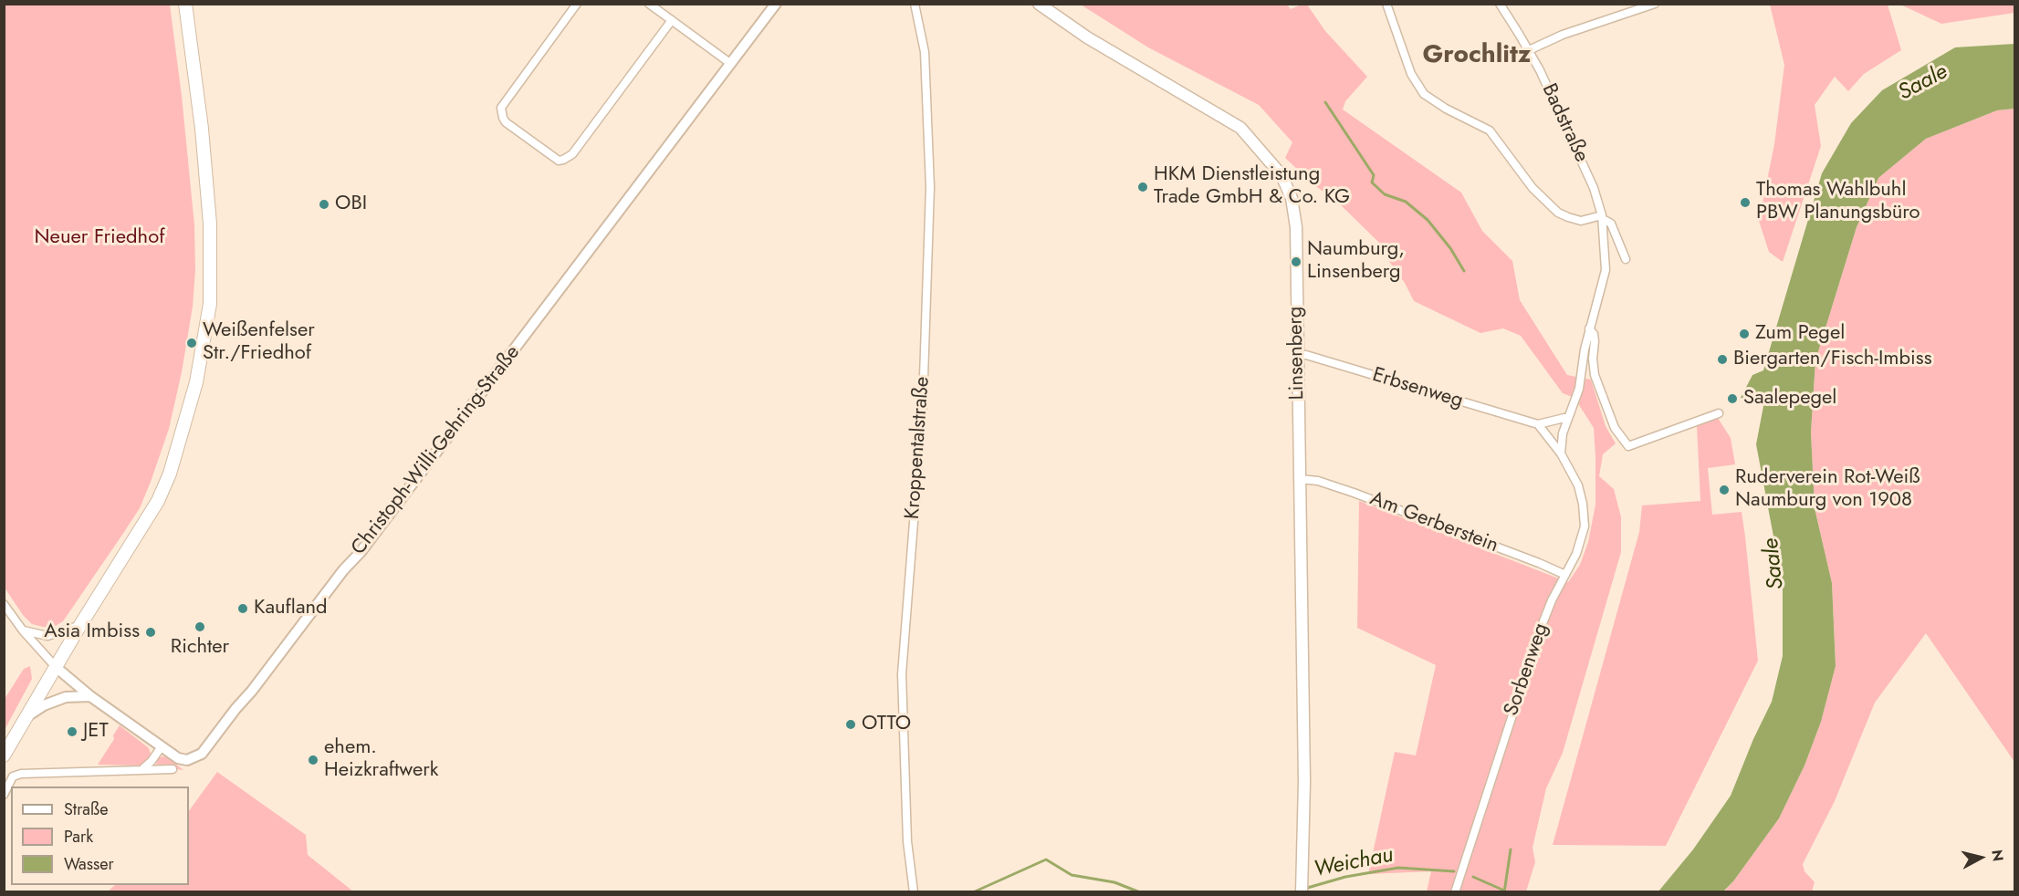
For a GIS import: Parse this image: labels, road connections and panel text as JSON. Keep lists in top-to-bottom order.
{
  "streets": {
    "main road": ["Linsenberg"],
    "street": [
      "Badstraße",
      "Erbsenweg",
      "Kroppentalstraße",
      "Christoph-Willi-Gehring-Straße",
      "Am Gerberstein",
      "Sorbenweg"
    ]
  },
  "crossings": [
    ["Linsenberg", "Erbsenweg"],
    ["Linsenberg", "Am Gerberstein"],
    ["Erbsenweg", "Sorbenweg"],
    ["Am Gerberstein", "Sorbenweg"]
  ],
  "districts": ["Grochlitz"],
  "water": ["Saale", "Weichau"],
  "parks": ["Neuer Friedhof"],
  "places": [
    "HKM Dienstleistung Trade GmbH & Co. KG",
    "Thomas Wahlbuhl PBW Planungsbüro",
    "OBI",
    "Naumburg, Linsenberg",
    "Zum Pegel",
    "Weißenfelser Str./Friedhof",
    "Biergarten/Fisch-Imbiss",
    "Saalepegel",
    "Ruderverein Rot-Weiß Naumburg von 1908",
    "Kaufland",
    "Richter",
    "Asia Imbiss",
    "OTTO",
    "JET",
    "ehem. Heizkraftwerk"
  ],
  "legend": ["Straße", "Park", "Wasser"],
  "north": "right"
}
